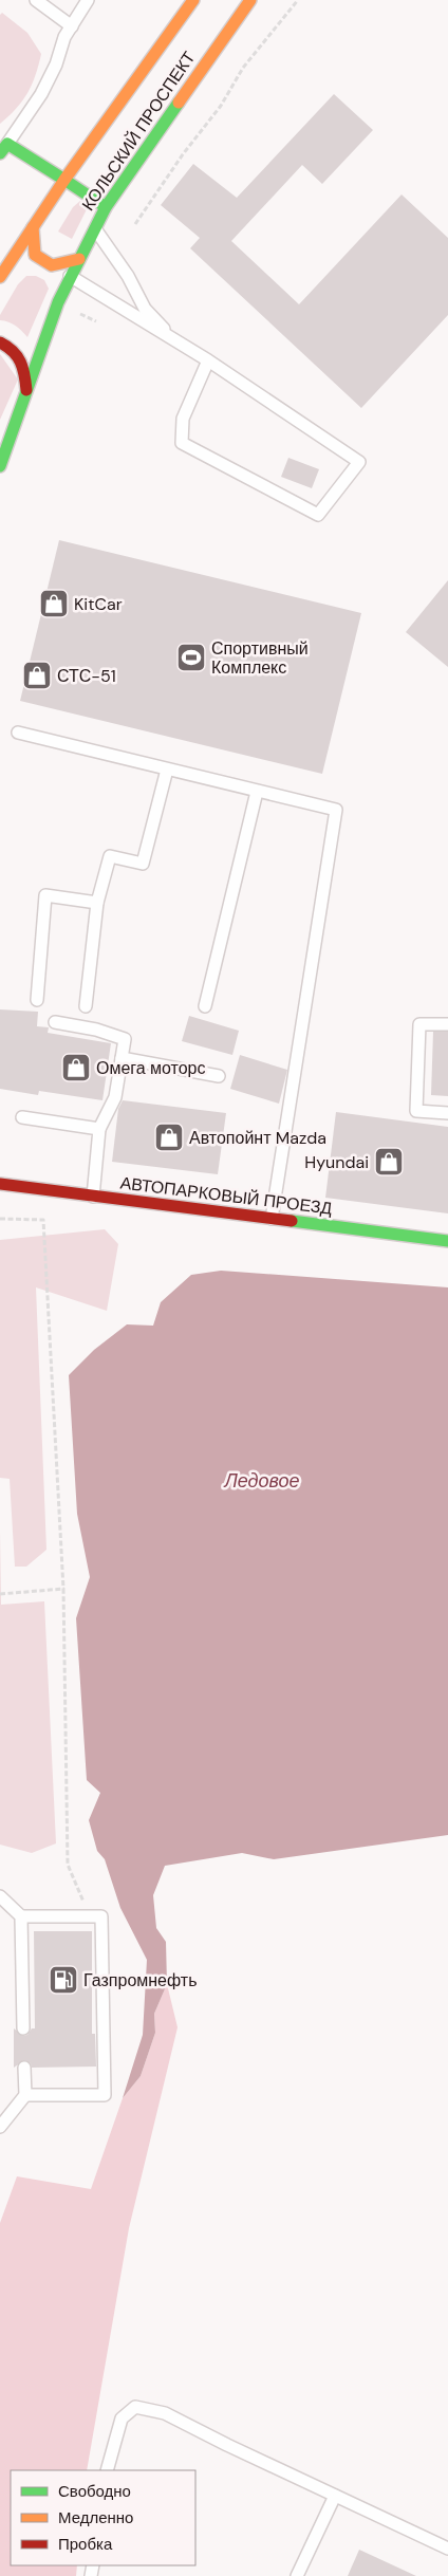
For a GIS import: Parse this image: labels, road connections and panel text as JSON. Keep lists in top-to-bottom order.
{
  "streets": {
    "main road": ["КОЛЬСКИЙ ПРОСПЕКТ", "АВТОПАРКОВЫЙ ПРОЕЗД"]
  },
  "water": ["Ледовое"],
  "places": {
    "shop": [
      "KitCar",
      "СТС-51",
      "Омега моторс",
      "Автопойнт Mazda",
      "Hyundai"
    ],
    "sports": ["Спортивный Комплекс"],
    "fuel station": ["Газпромнефть"]
  },
  "legend": ["Свободно", "Медленно", "Пробка"]
}
